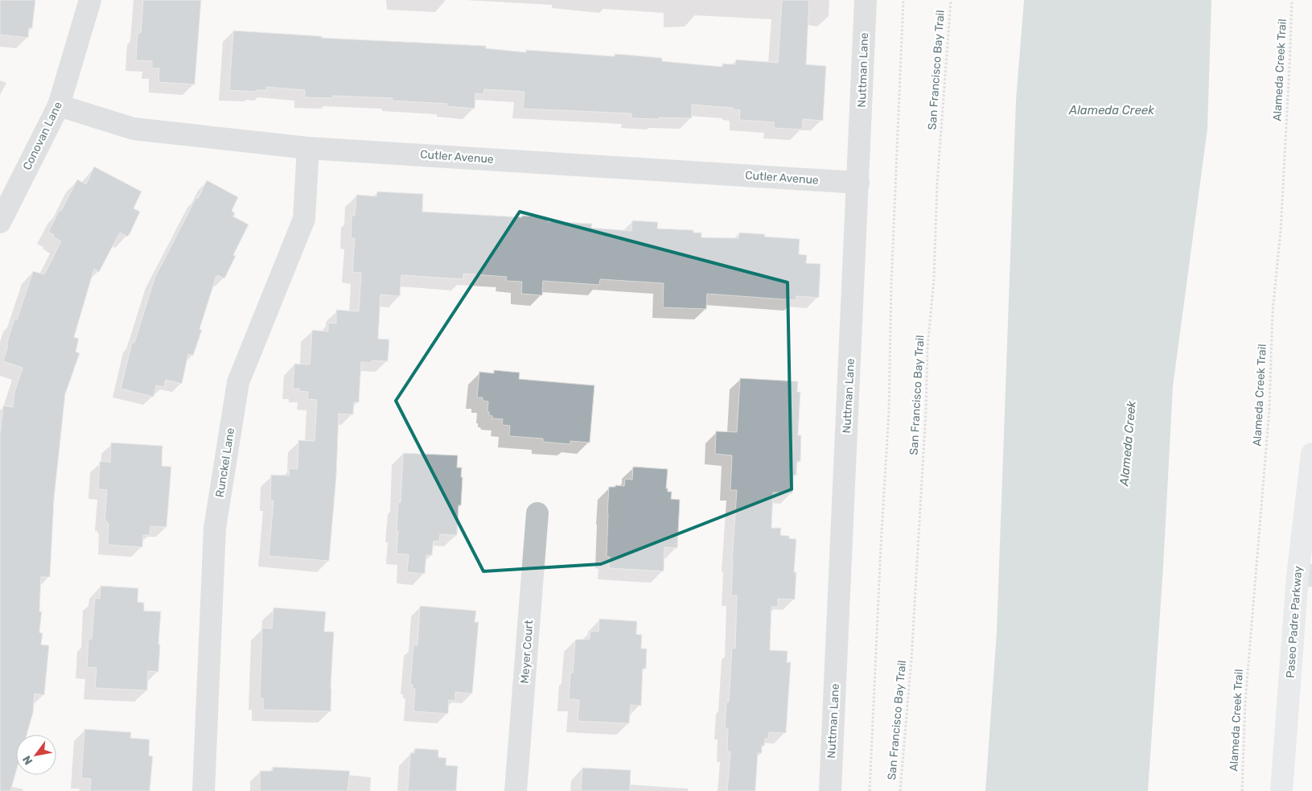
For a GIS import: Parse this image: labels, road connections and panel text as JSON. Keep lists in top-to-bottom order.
{
  "streets": {
    "main road": ["Paseo Padre Parkway"],
    "street": [
      "Nuttman Lane",
      "Conovan Lane",
      "Cutler Avenue",
      "Runckel Lane",
      "Meyer Court"
    ],
    "path": ["San Francisco Bay Trail", "Alameda Creek Trail"]
  },
  "crossings": [
    ["Nuttman Lane", "Cutler Avenue"],
    ["Conovan Lane", "Cutler Avenue"],
    ["Cutler Avenue", "Runckel Lane"]
  ],
  "water": ["Alameda Creek"],
  "north": "bottom left"
}
